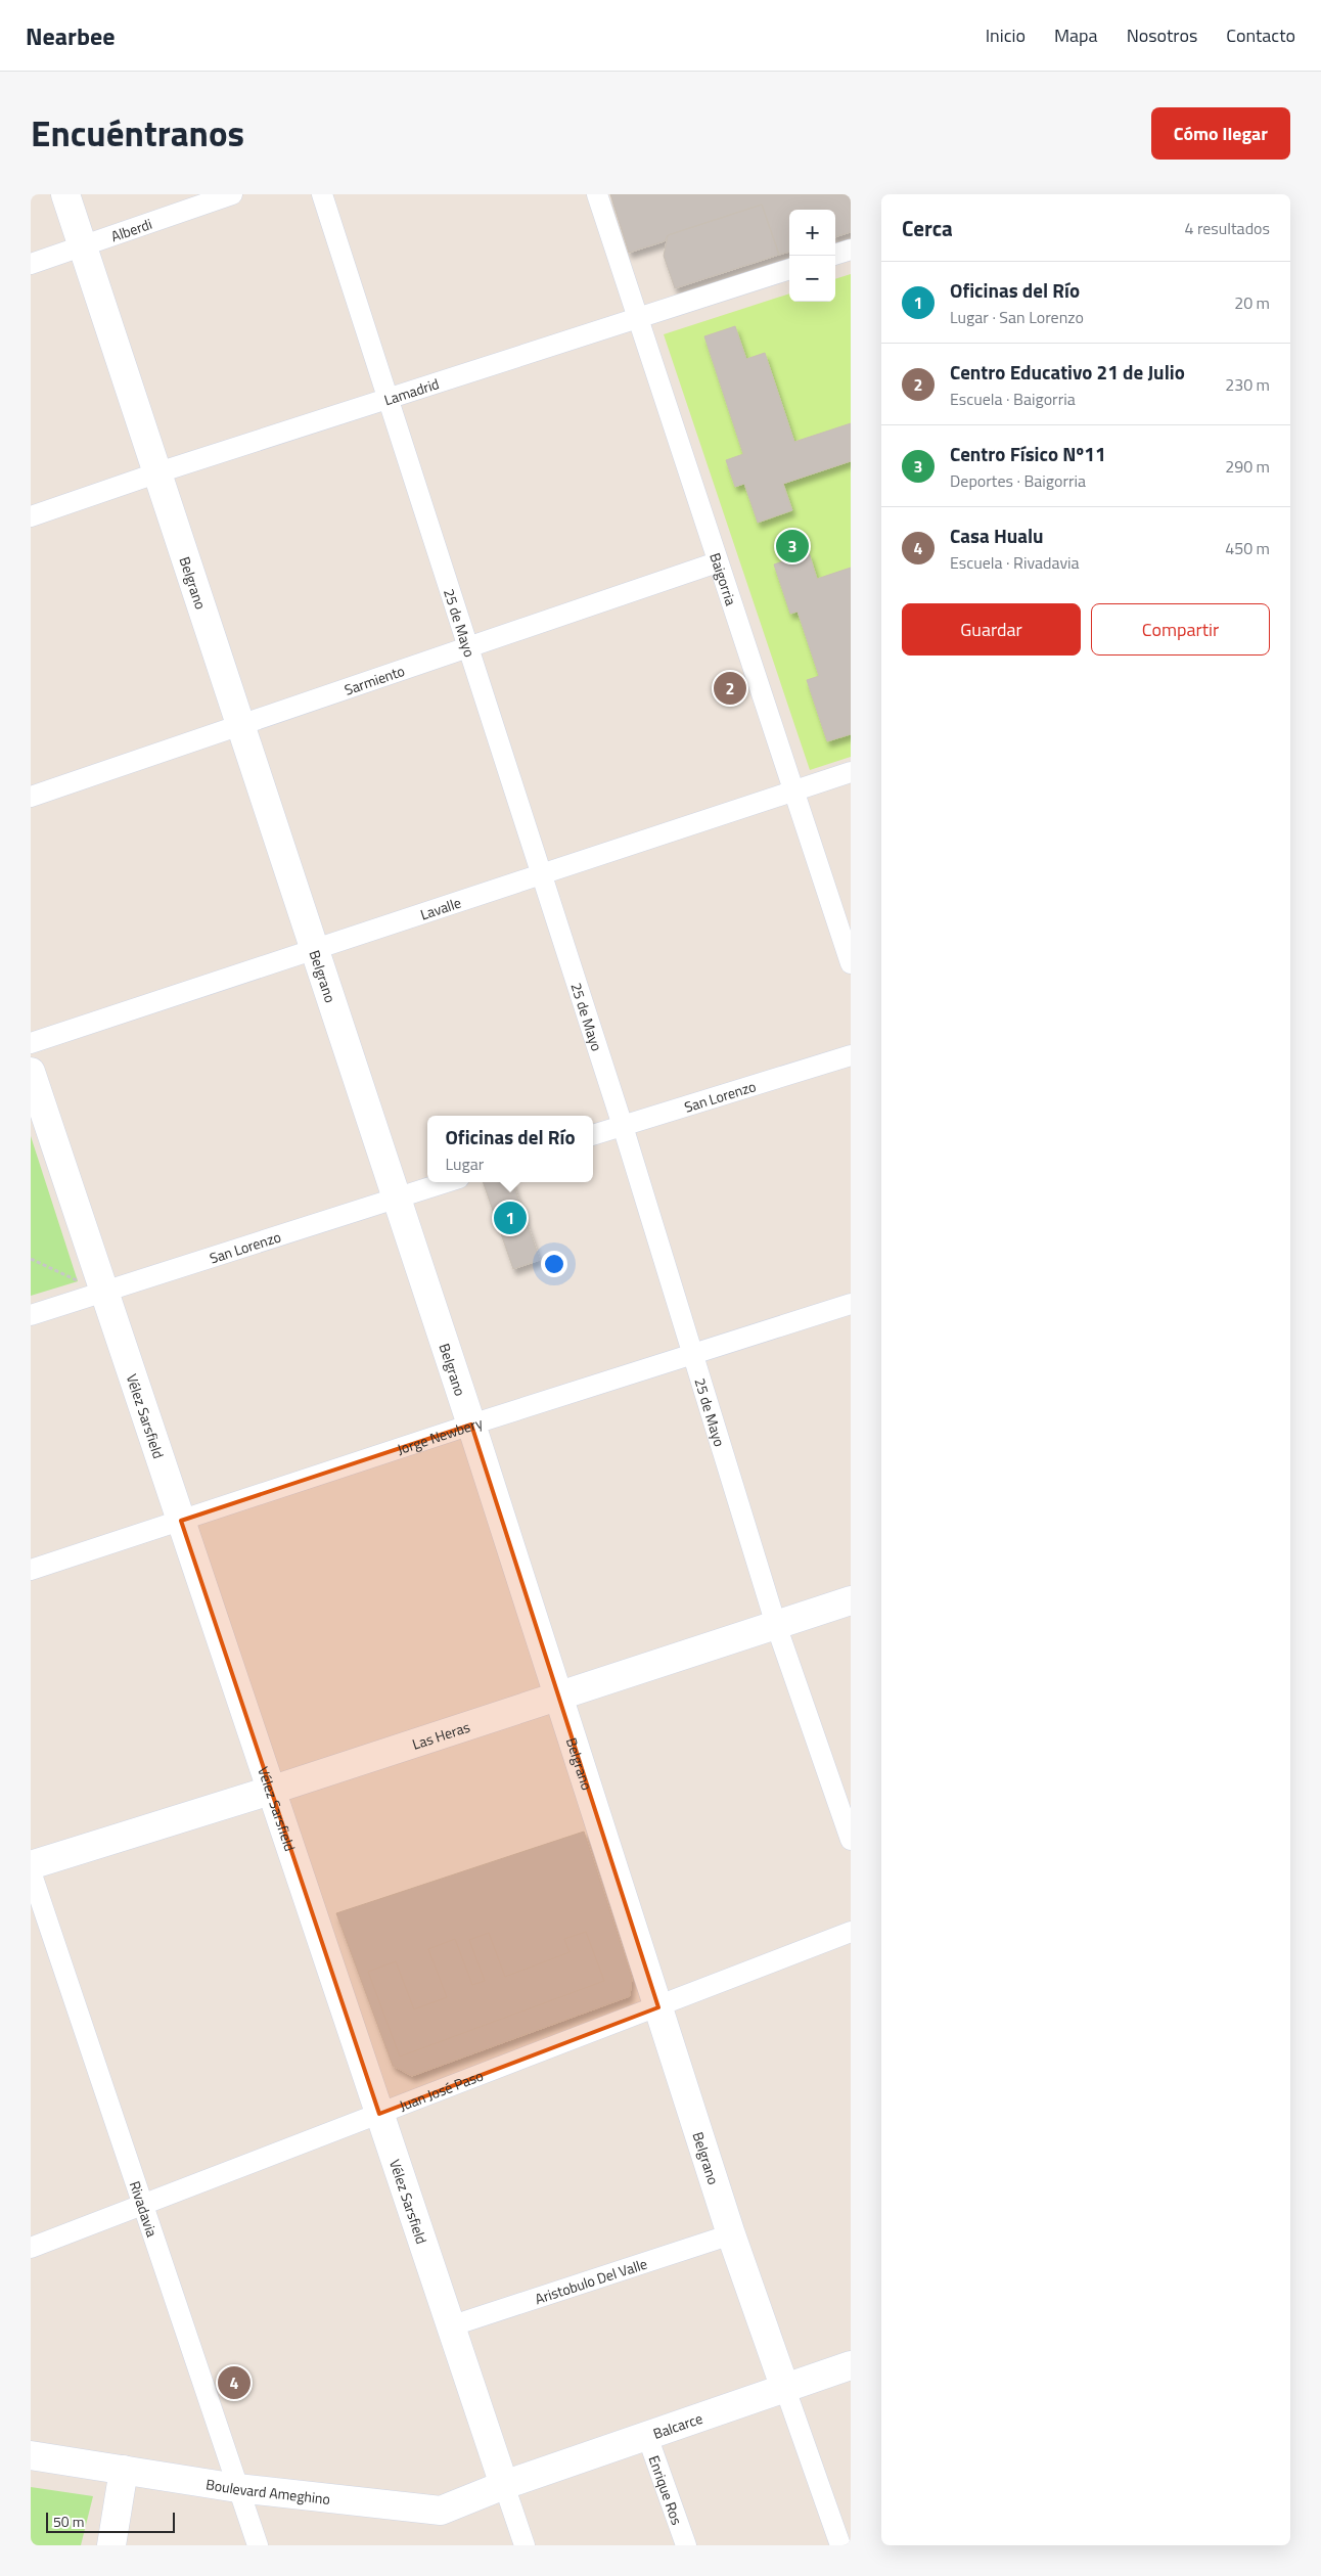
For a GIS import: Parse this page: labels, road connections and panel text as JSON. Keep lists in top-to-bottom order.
{
  "streets": {
    "main road": [
      "Belgrano",
      "Vélez Sarsfield",
      "Las Heras",
      "Balcarce",
      "Boulevard Ameghino"
    ],
    "street": [
      "Alberdi",
      "Lamadrid",
      "Baigorria",
      "25 de Mayo",
      "Sarmiento",
      "Lavalle",
      "San Lorenzo",
      "Jorge Newbery",
      "Juan José Paso",
      "Rivadavia",
      "Aristobulo Del Valle",
      "Enrique Ros"
    ]
  },
  "crossings": [
    ["Alberdi", "Belgrano"],
    ["Lamadrid", "Baigorria"],
    ["Lamadrid", "Belgrano"],
    ["Lamadrid", "25 de Mayo"],
    ["Baigorria", "Sarmiento"],
    ["Baigorria", "Lavalle"],
    ["Belgrano", "Sarmiento"],
    ["Belgrano", "Lavalle"],
    ["Belgrano", "San Lorenzo"],
    ["Belgrano", "Jorge Newbery"],
    ["Belgrano", "Las Heras"],
    ["Belgrano", "Juan José Paso"],
    ["Belgrano", "Aristobulo Del Valle"],
    ["Belgrano", "Balcarce"],
    ["25 de Mayo", "Sarmiento"],
    ["25 de Mayo", "Lavalle"],
    ["25 de Mayo", "San Lorenzo"],
    ["25 de Mayo", "Jorge Newbery"],
    ["25 de Mayo", "Las Heras"],
    ["San Lorenzo", "Vélez Sarsfield"],
    ["Vélez Sarsfield", "Jorge Newbery"],
    ["Vélez Sarsfield", "Las Heras"],
    ["Vélez Sarsfield", "Juan José Paso"],
    ["Vélez Sarsfield", "Aristobulo Del Valle"],
    ["Vélez Sarsfield", "Balcarce"],
    ["Vélez Sarsfield", "Boulevard Ameghino"],
    ["Juan José Paso", "Rivadavia"],
    ["Rivadavia", "Boulevard Ameghino"],
    ["Balcarce", "Enrique Ros"],
    ["Balcarce", "Boulevard Ameghino"]
  ],
  "scale_bar": "50 m",
  "page": {
    "header": "Nearbee",
    "nav": [
      "Inicio",
      "Mapa",
      "Nosotros",
      "Contacto"
    ],
    "title": "Encuéntranos",
    "buttons": [
      "Cómo llegar",
      ["Guardar", "Compartir"]
    ],
    "heading": ["Cerca", "4 resultados"],
    "map_buttons": ["+", "−"],
    "list": [
      {
        "mark": "1",
        "name": "Oficinas del Río",
        "note": "Lugar · San Lorenzo",
        "value": "20 m"
      },
      {
        "mark": "2",
        "name": "Centro Educativo 21 de Julio",
        "note": "Escuela · Baigorria",
        "value": "230 m"
      },
      {
        "mark": "3",
        "name": "Centro Físico Nº11",
        "note": "Deportes · Baigorria",
        "value": "290 m"
      },
      {
        "mark": "4",
        "name": "Casa Hualu",
        "note": "Escuela · Rivadavia",
        "value": "450 m"
      }
    ],
    "pins": [
      "3",
      "2",
      "1",
      "4"
    ],
    "popup": ["Oficinas del Río", "Lugar"],
    "scale": "50 m"
  }
}
